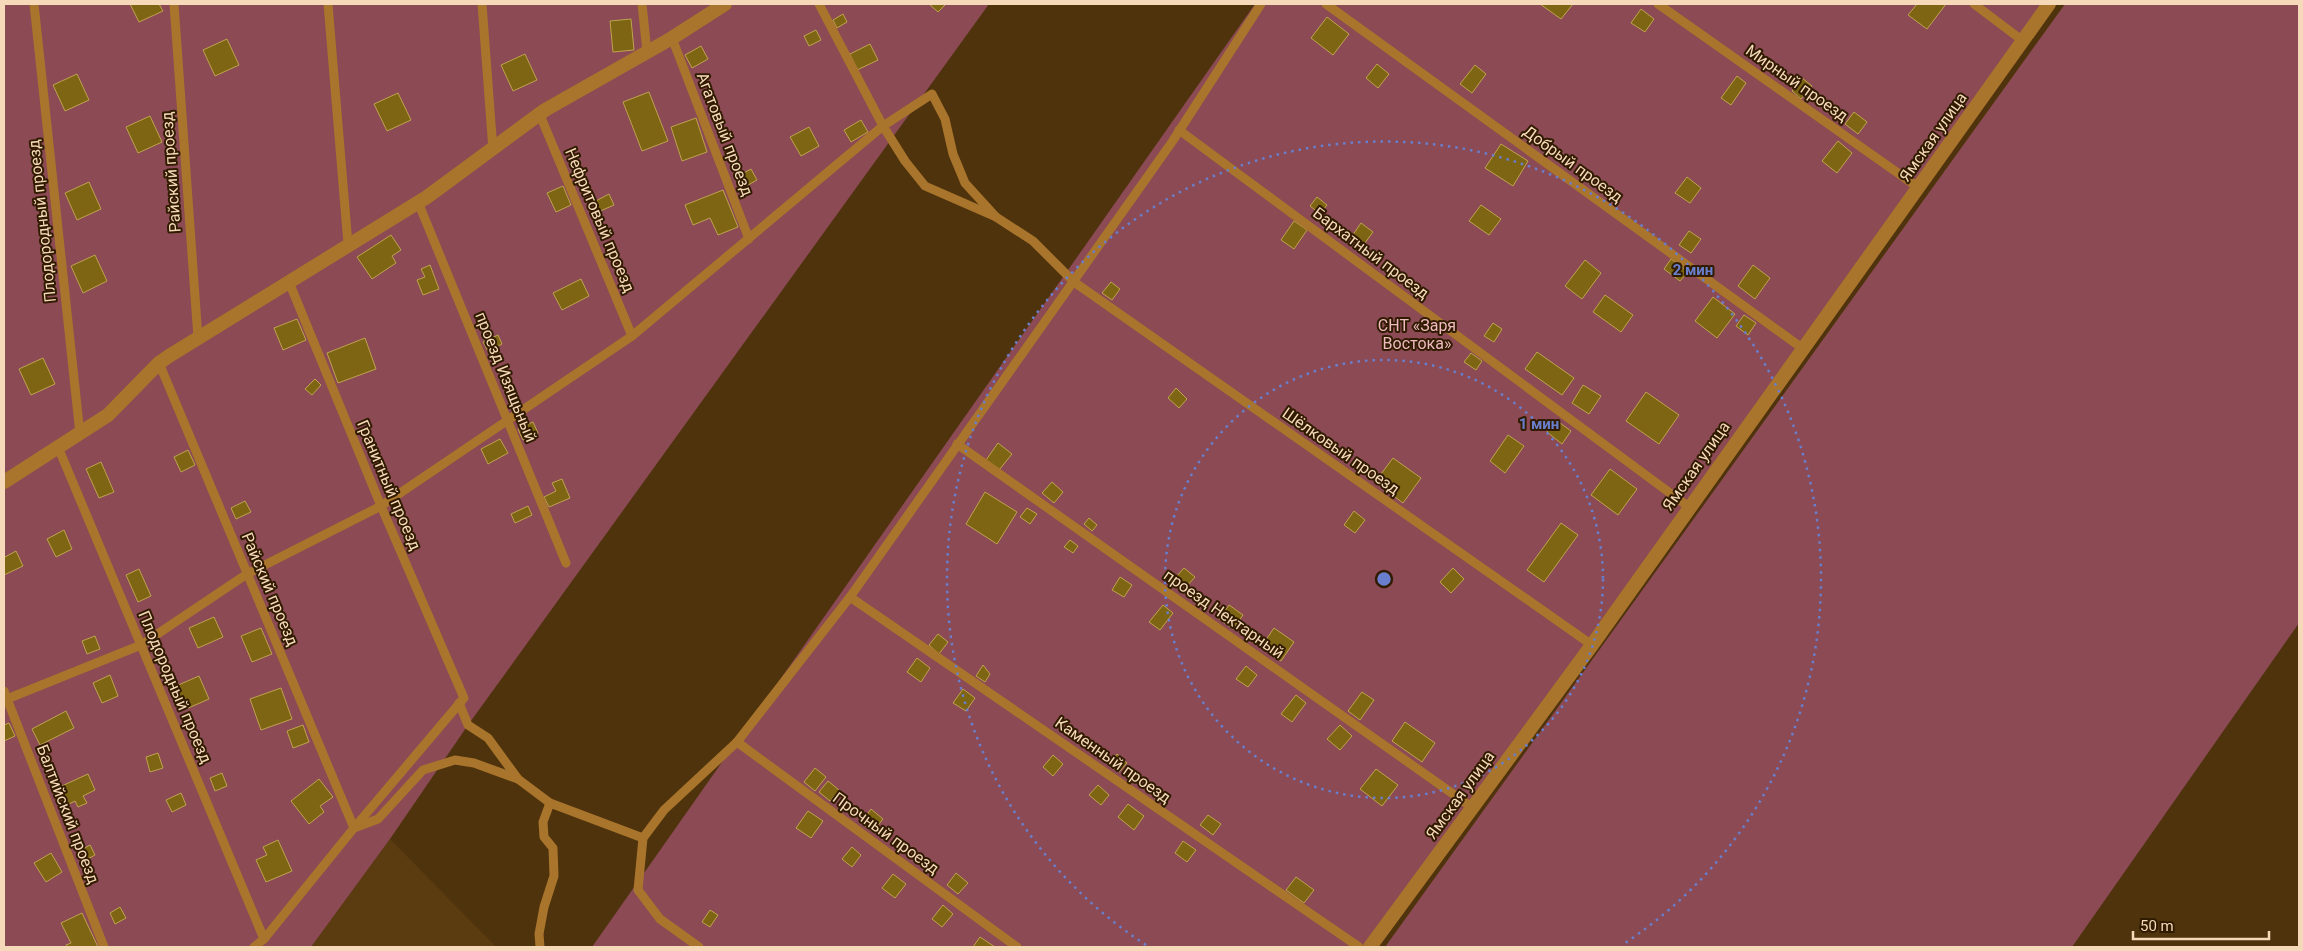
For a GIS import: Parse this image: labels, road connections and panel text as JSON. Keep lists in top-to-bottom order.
{
  "streets": {
    "street": ["Ямская улица"],
    "lane": [
      "Мирный проезд",
      "Агатовый проезд",
      "Добрый проезд",
      "Райский проезд",
      "Нефритовый проезд",
      "Плодородный проезд",
      "Бархатный проезд",
      "проезд Изящьный",
      "Шёлковый проезд",
      "Гранитный проезд",
      "проезд Нектарный",
      "Каменный проезд",
      "Балтийский проезд",
      "Прочный проезд"
    ]
  },
  "crossings": [
    ["Мирный проезд", "Ямская улица"],
    ["Ямская улица", "Добрый проезд"],
    ["Ямская улица", "Бархатный проезд"],
    ["Ямская улица", "Шёлковый проезд"],
    ["Ямская улица", "проезд Нектарный"]
  ],
  "parks": ["СНТ «Заря Востока»"],
  "scale_bar": "50 m",
  "rings": ["2 мин", "1 мин"]
}
